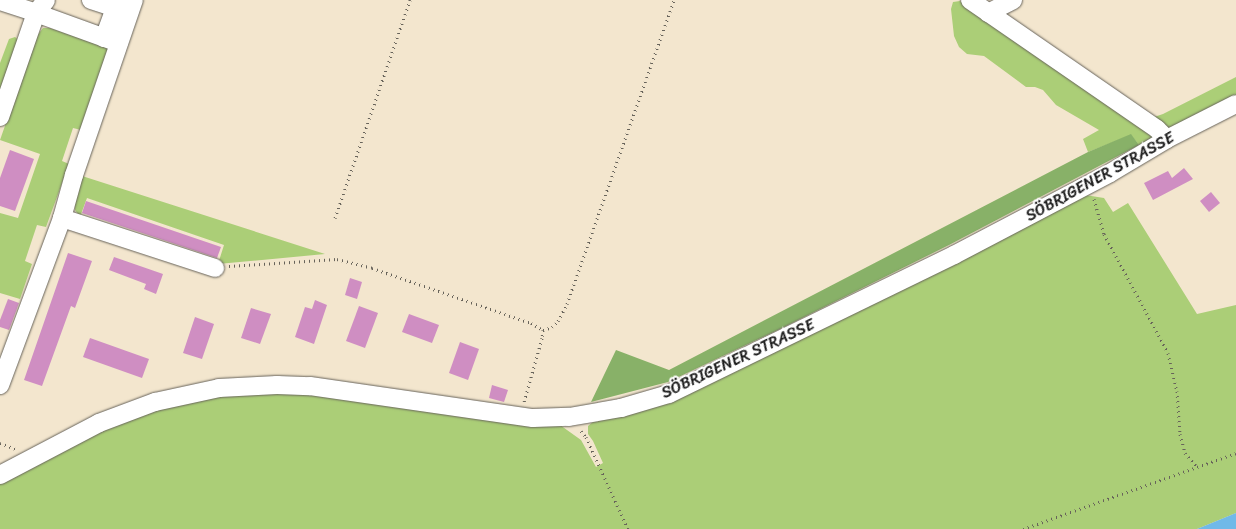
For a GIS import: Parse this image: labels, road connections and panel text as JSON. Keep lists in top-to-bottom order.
{
  "streets": {
    "street": ["SÖBRIGENER STRASSE"]
  }
}
